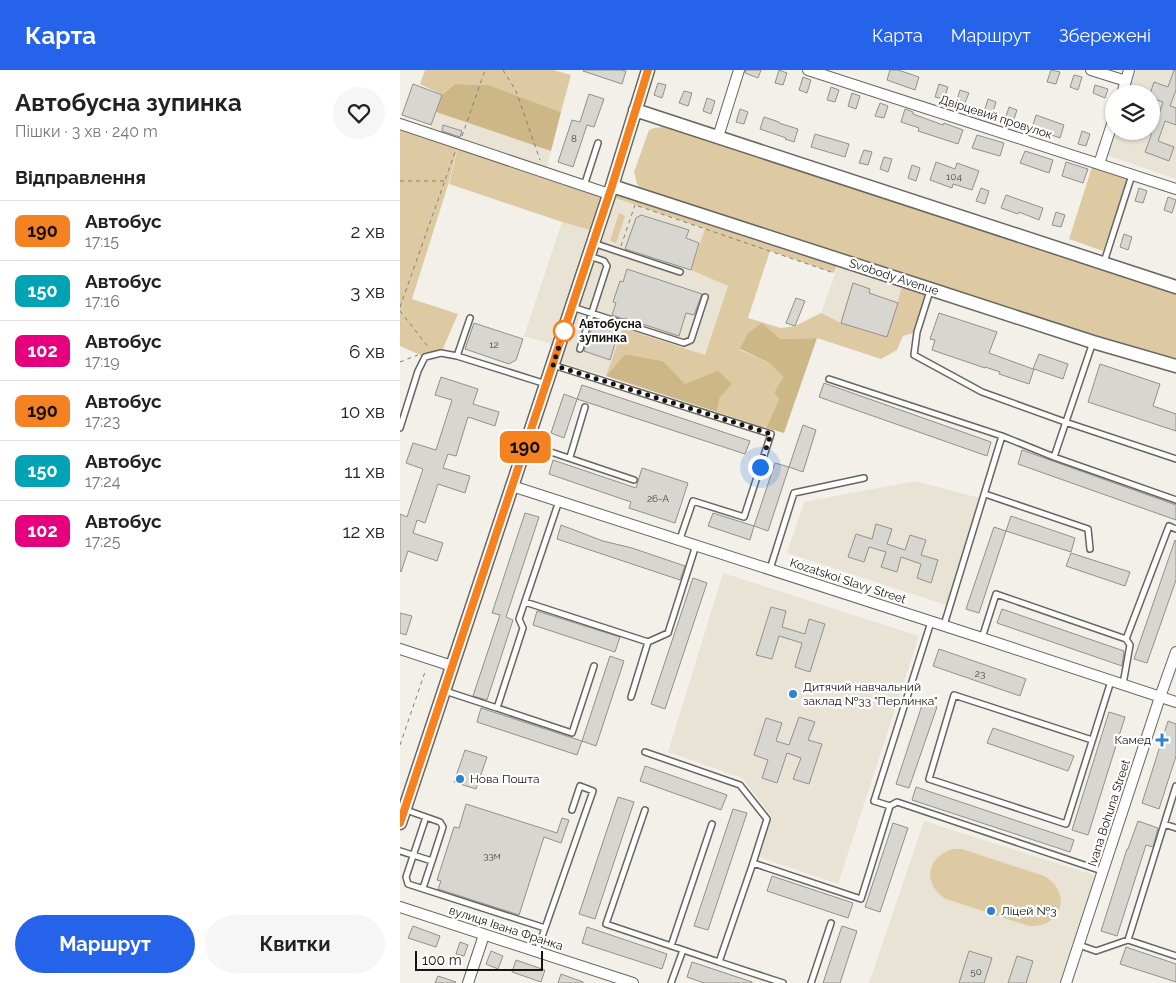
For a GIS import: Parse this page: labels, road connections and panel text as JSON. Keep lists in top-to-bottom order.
{
  "streets": {
    "street": [
      "Двірцевий провулок",
      "Svobody Avenue",
      "Kozatskoi Slavy Street",
      "Ivana Bohuna Street",
      "вулиця Івана Франка"
    ]
  },
  "crossings": [
    ["Kozatskoi Slavy Street", "Ivana Bohuna Street"]
  ],
  "places": {
    "other": [
      "Автобусна зупинка",
      "Дитячий навчальний заклад №33 \"Перлинка\"",
      "Нова Пошта",
      "Ліцей №3"
    ],
    "health": ["Камед"]
  },
  "lines": ["bus line 190"],
  "house_numbers": [
    "8",
    "104",
    "12",
    "26-А",
    "23",
    "33м",
    "50"
  ],
  "scale_bar": "100 m",
  "page": {
    "header": "Карта",
    "nav": ["Карта", "Маршрут", "Збережені"],
    "heading": [
      ["Автобусна зупинка", "Пішки · 3 хв · 240 m"],
      "Відправлення"
    ],
    "on_map": "190",
    "list": [
      {
        "mark": "190",
        "name": "Автобус",
        "note": "17:15",
        "value": "2 хв"
      },
      {
        "mark": "150",
        "name": "Автобус",
        "note": "17:16",
        "value": "3 хв"
      },
      {
        "mark": "102",
        "name": "Автобус",
        "note": "17:19",
        "value": "6 хв"
      },
      {
        "mark": "190",
        "name": "Автобус",
        "note": "17:23",
        "value": "10 хв"
      },
      {
        "mark": "150",
        "name": "Автобус",
        "note": "17:24",
        "value": "11 хв"
      },
      {
        "mark": "102",
        "name": "Автобус",
        "note": "17:25",
        "value": "12 хв"
      }
    ],
    "buttons": ["Маршрут", "Квитки"],
    "scale": "100 m"
  }
}
